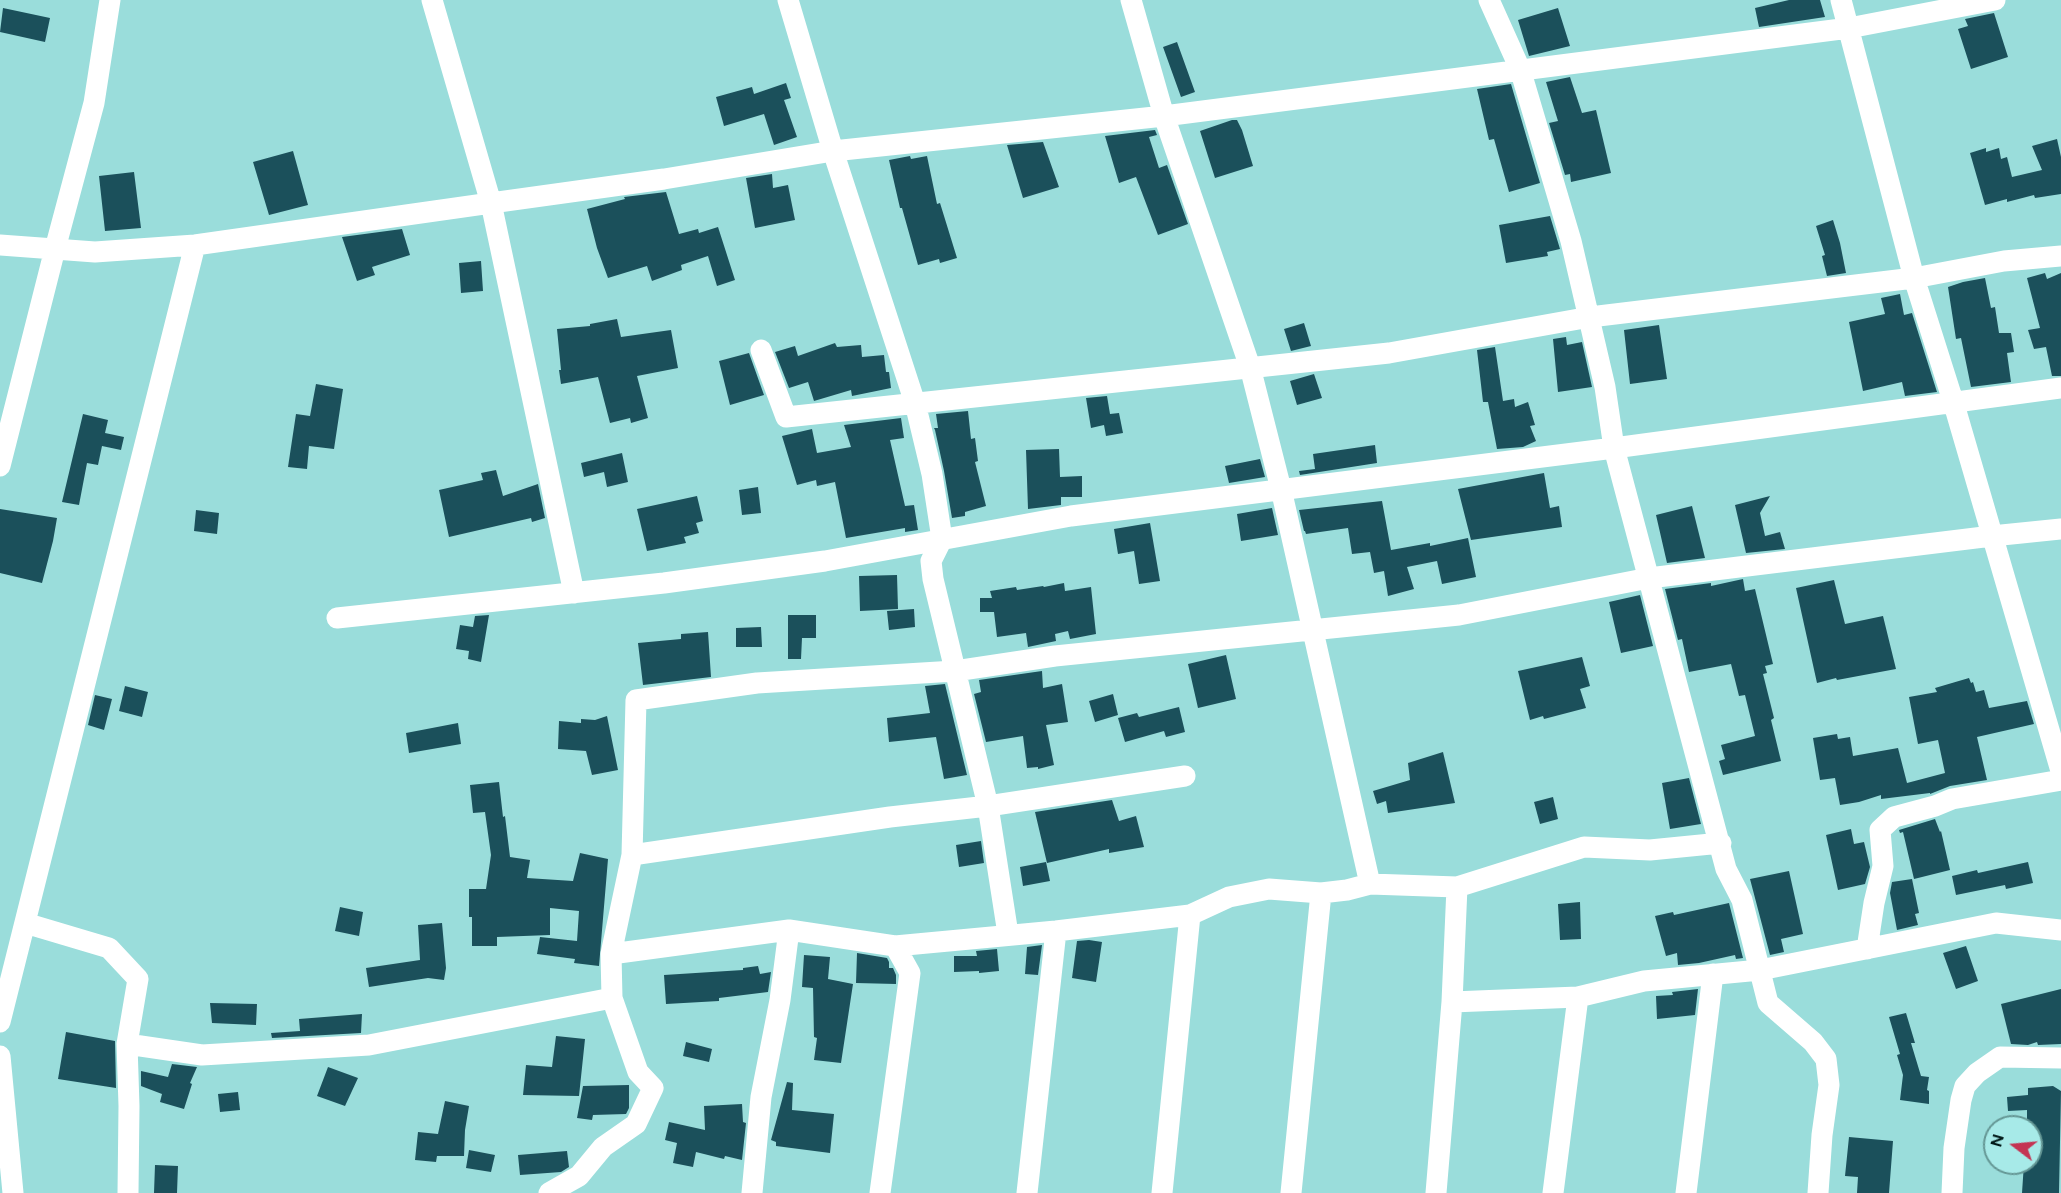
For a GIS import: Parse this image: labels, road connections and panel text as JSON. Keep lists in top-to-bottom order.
{
  "north": "left"
}
